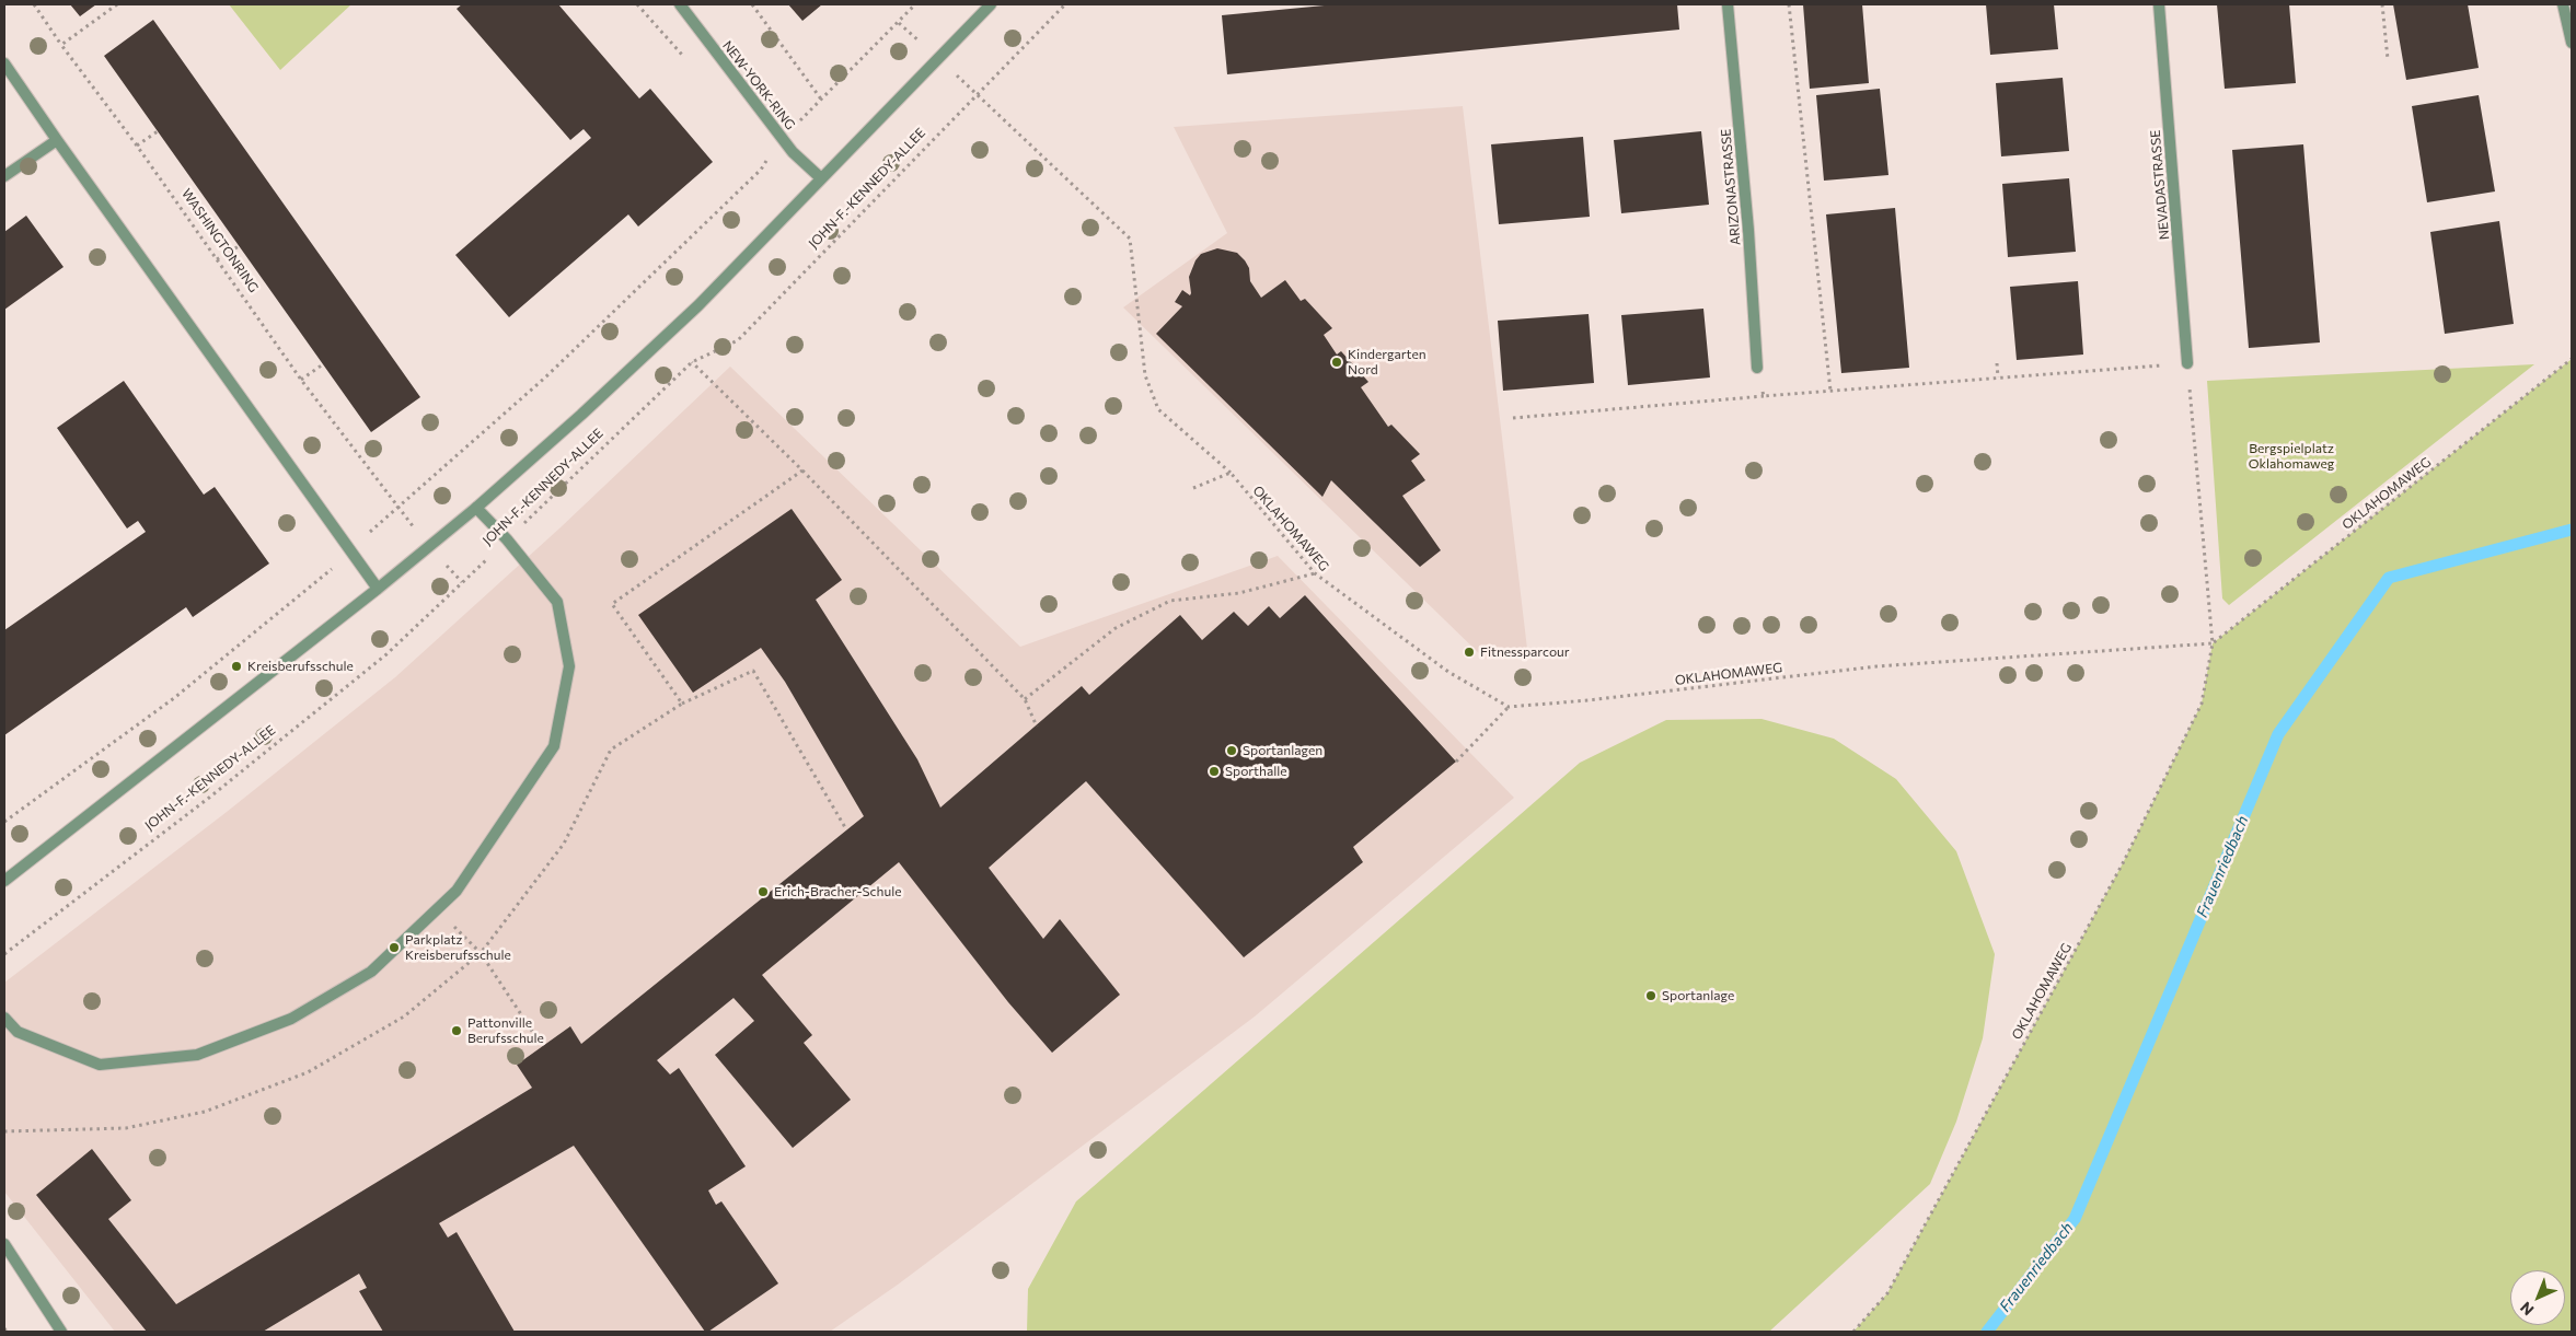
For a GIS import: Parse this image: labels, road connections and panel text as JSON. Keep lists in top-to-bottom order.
{
  "streets": {
    "street": [
      "NEW-YORK-RING",
      "NEVADASTRASSE",
      "ARIZONASTRASSE",
      "JOHN-F.-KENNEDY-ALLEE"
    ],
    "path": ["WASHINGTONRING", "OKLAHOMAWEG"]
  },
  "crossings": [
    ["NEW-YORK-RING", "JOHN-F.-KENNEDY-ALLEE"],
    ["JOHN-F.-KENNEDY-ALLEE", "OKLAHOMAWEG"]
  ],
  "water": ["Frauenriedbach"],
  "parks": ["Bergspielplatz Oklahomaweg"],
  "places": [
    "Kindergarten Nord",
    "Fitnessparcour",
    "Kreisberufsschule",
    "Sportanlagen",
    "Sporthalle",
    "Erich-Bracher-Schule",
    "Parkplatz Kreisberufsschule",
    "Sportanlage",
    "Pattonville Berufsschule"
  ],
  "north": "bottom left"
}
